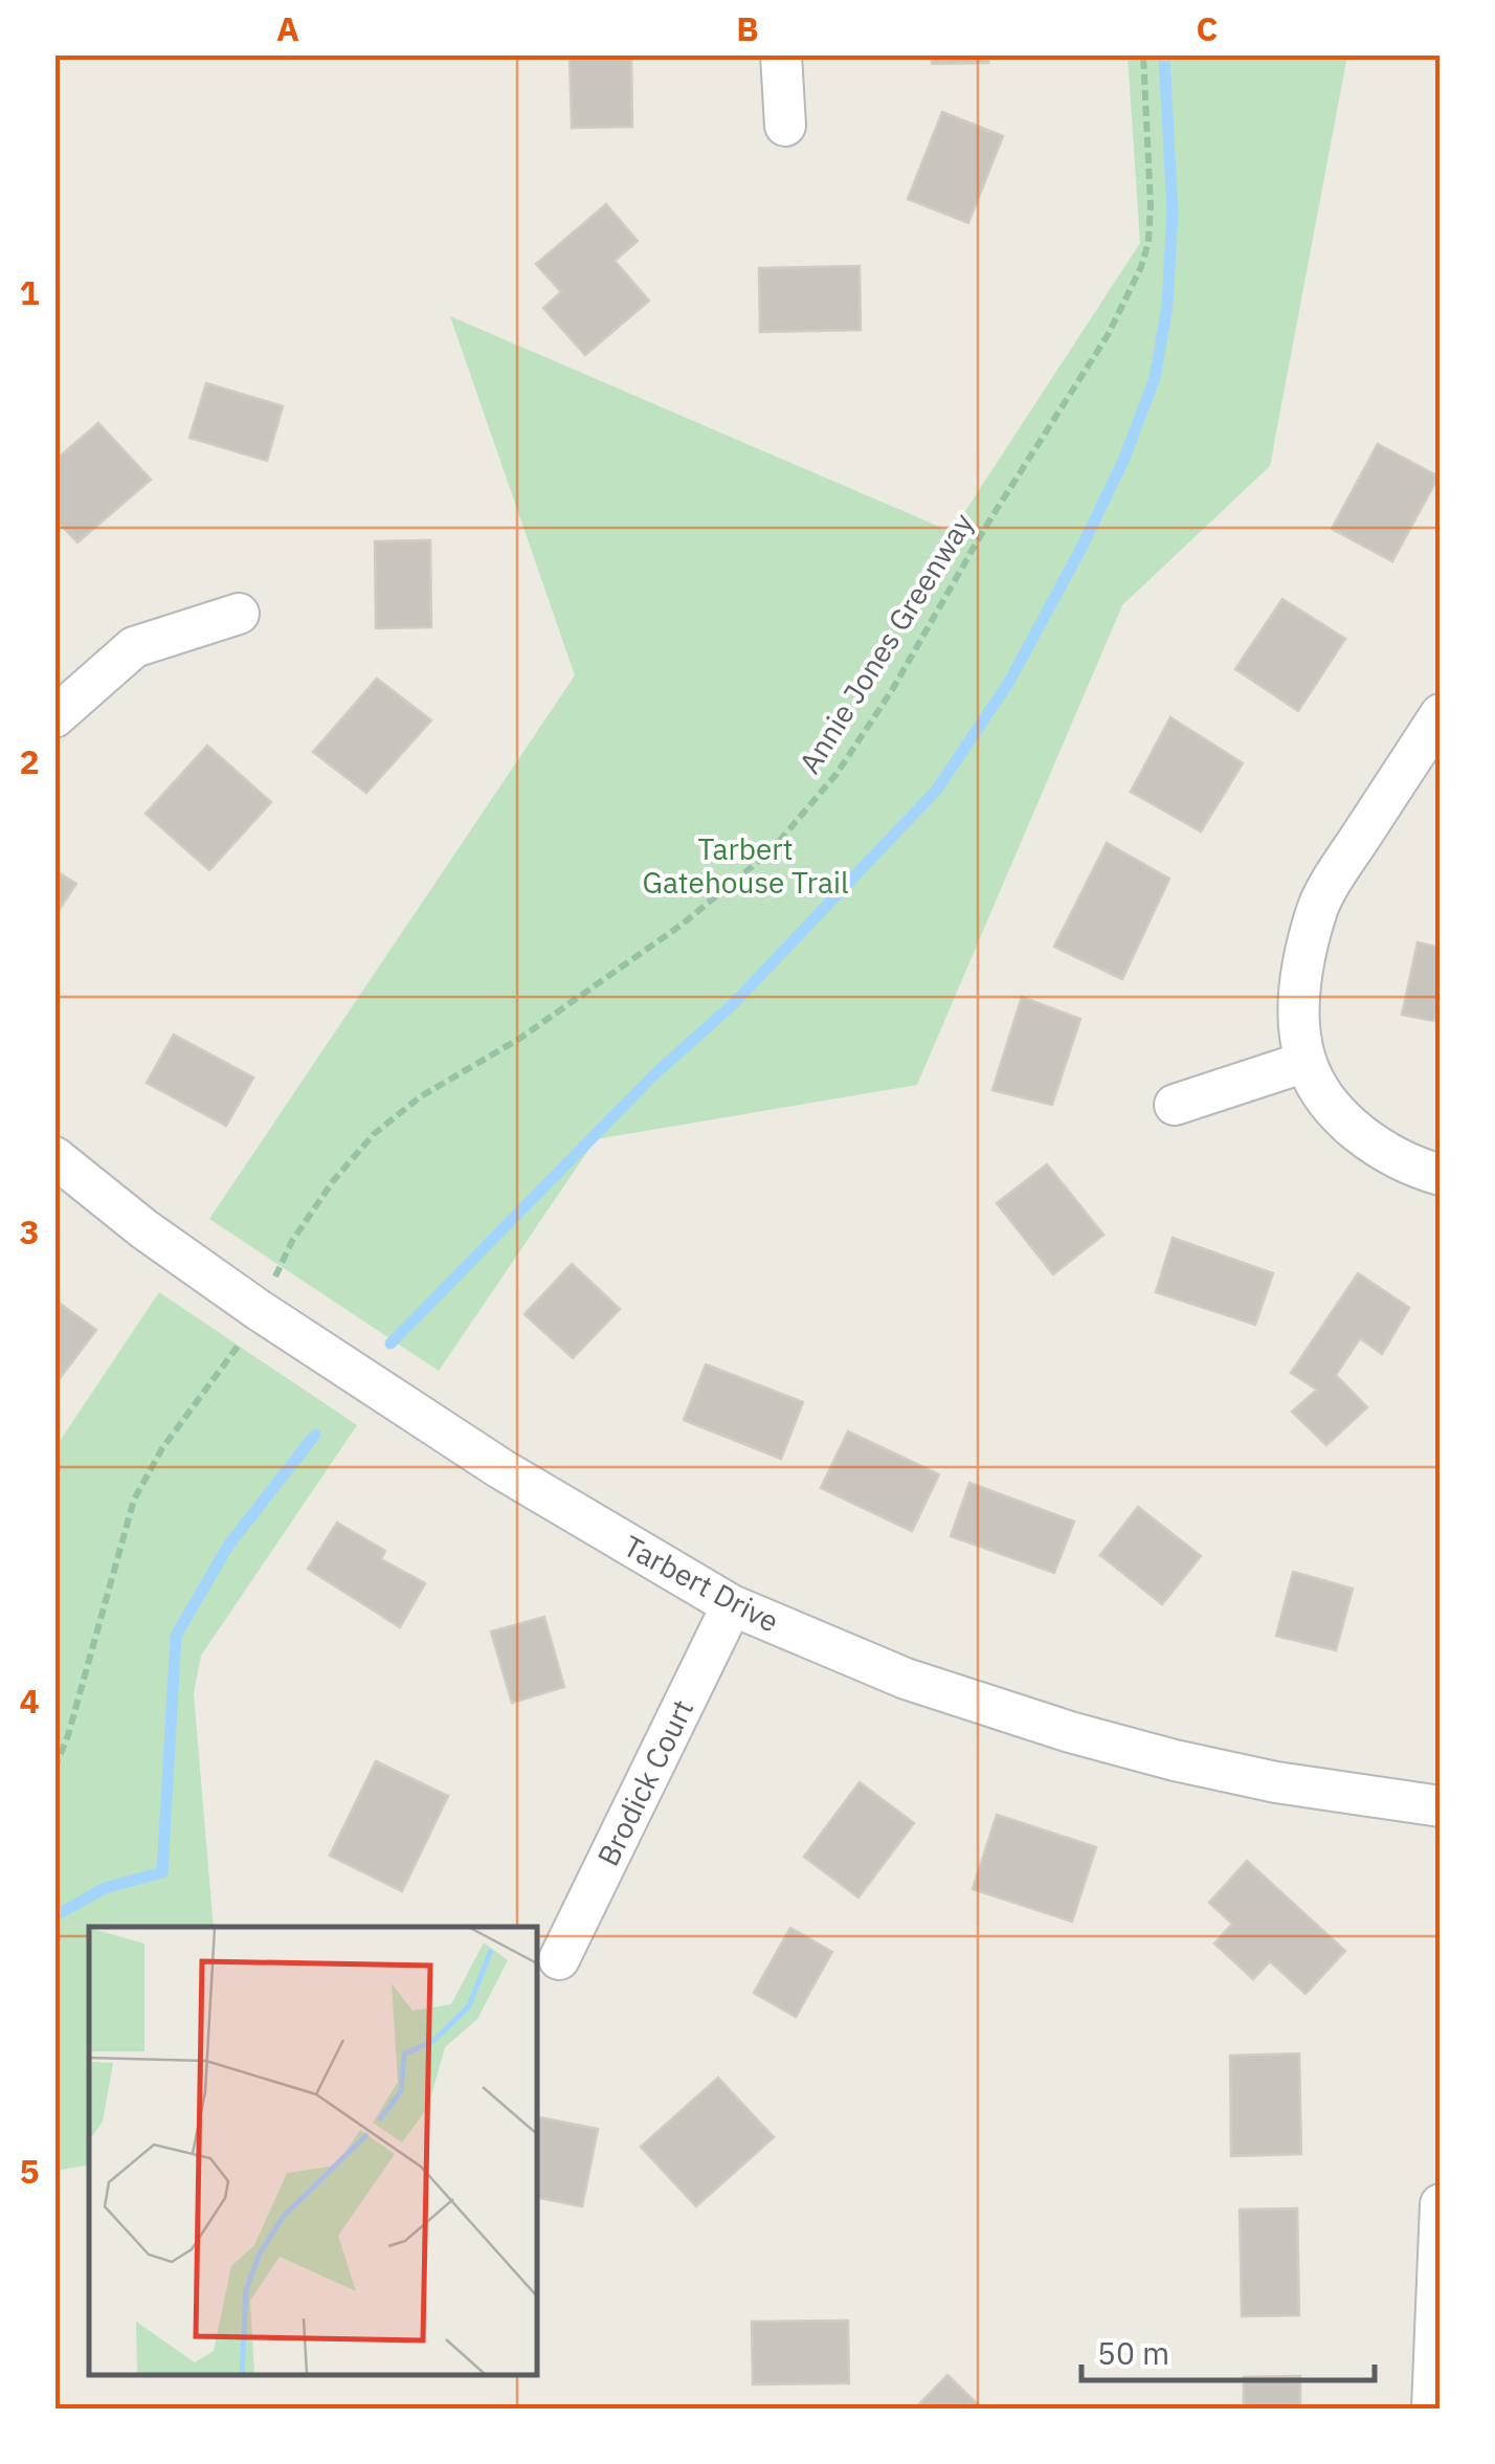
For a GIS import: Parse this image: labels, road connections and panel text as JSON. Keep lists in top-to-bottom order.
{
  "streets": {
    "street": ["Tarbert Drive", "Brodick Court"],
    "path": ["Annie Jones Greenway"]
  },
  "crossings": [
    ["Tarbert Drive", "Brodick Court"]
  ],
  "parks": ["Tarbert Gatehouse Trail"],
  "scale_bar": "50 m",
  "grid": {
    "columns": ["A", "B", "C"],
    "rows": [
      "1",
      "2",
      "3",
      "4",
      "5"
    ]
  }
}
